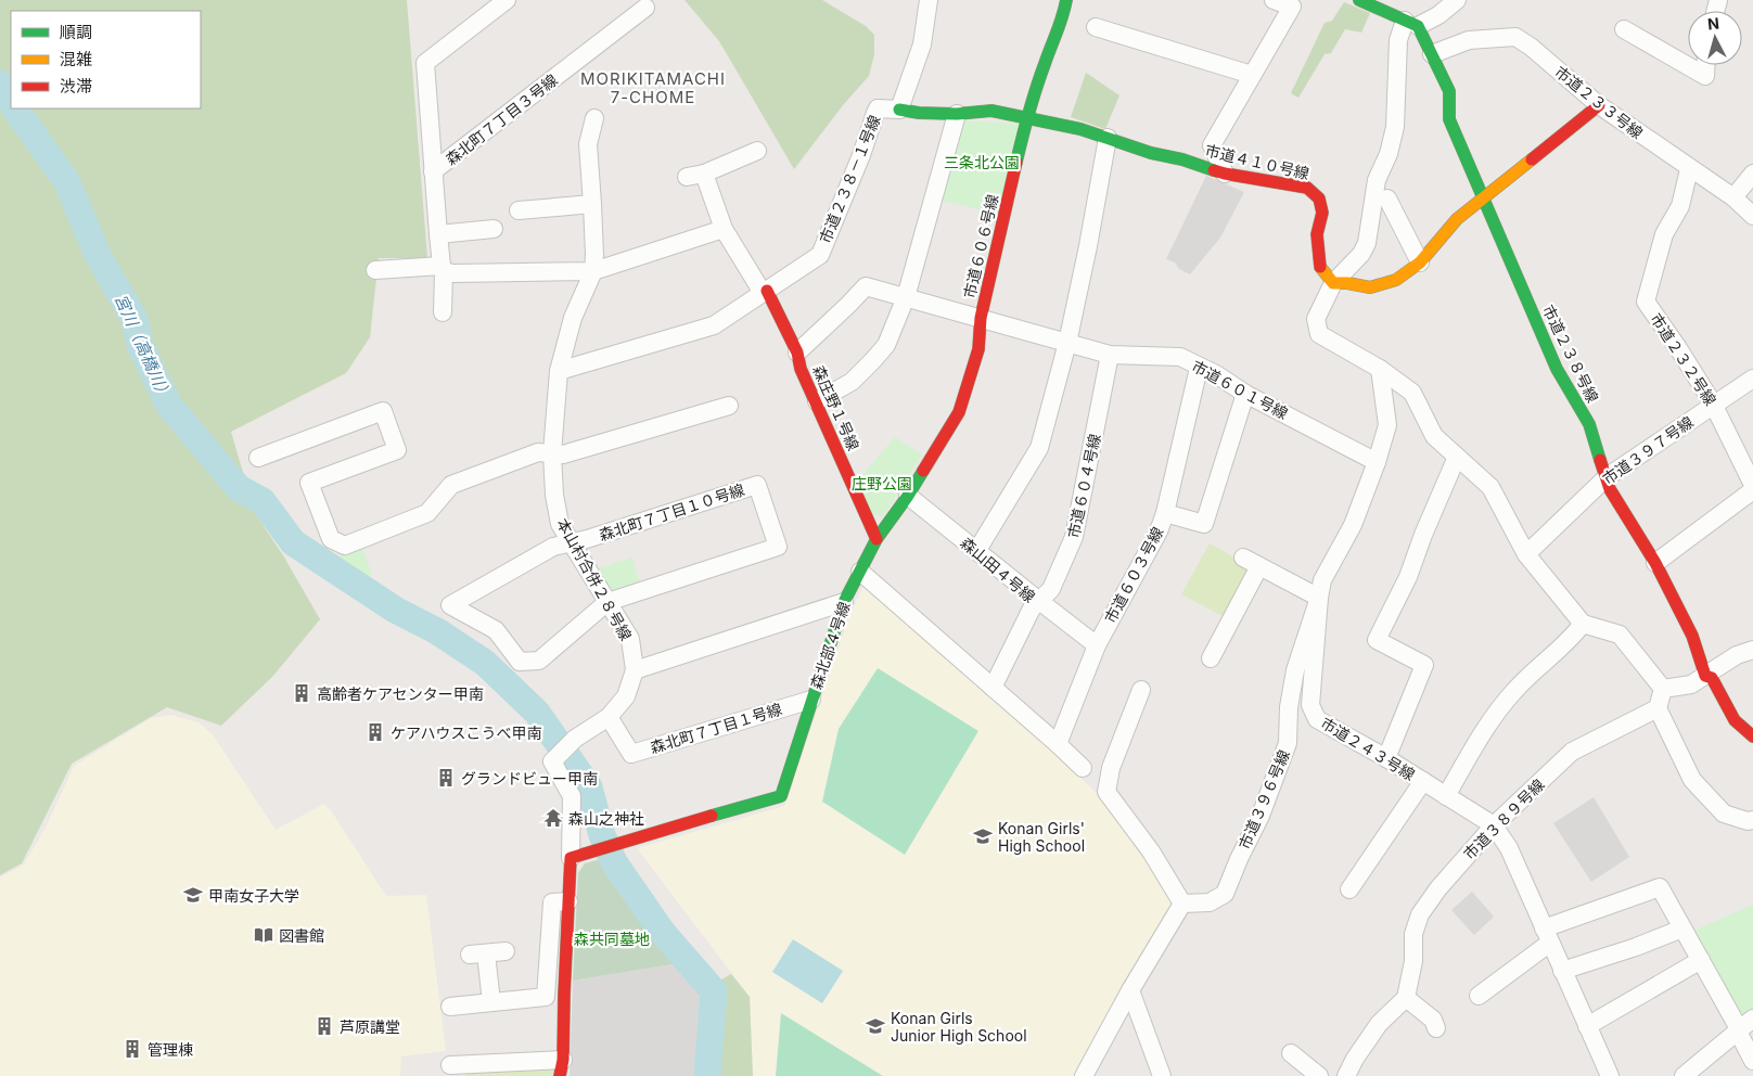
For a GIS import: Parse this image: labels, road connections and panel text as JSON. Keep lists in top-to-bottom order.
{
  "streets": {
    "street": [
      "市道２３３号線",
      "森北町７丁目３号線",
      "市道４１０号線",
      "市道２３８－１号線",
      "市道６０６号線",
      "市道２３８号線",
      "市道２３２号線",
      "市道６０１号線",
      "森庄野１号線",
      "市道３９７号線",
      "市道６０４号線",
      "森北町７丁目１０号線",
      "森山田４号線",
      "市道６０３号線",
      "本山村合併２８号線",
      "森北部４号線",
      "森北町７丁目１号線",
      "市道２４３号線",
      "市道３９６号線",
      "市道３８９号線"
    ]
  },
  "crossings": [
    ["市道２３３号線", "市道２３８号線"],
    ["市道２３３号線", "市道２３２号線"],
    ["市道４１０号線", "市道２３８－１号線"],
    ["市道４１０号線", "市道６０６号線"],
    ["市道２３８－１号線", "森庄野１号線"],
    ["市道６０６号線", "市道６０１号線"],
    ["市道６０６号線", "森山田４号線"],
    ["市道６０６号線", "森北部４号線"],
    ["市道２３８号線", "市道３９７号線"],
    ["市道２３２号線", "市道３９７号線"],
    ["市道６０１号線", "森庄野１号線"],
    ["市道６０１号線", "市道６０４号線"],
    ["市道６０１号線", "市道６０３号線"],
    ["市道６０１号線", "市道２４３号線"],
    ["森庄野１号線", "森北部４号線"],
    ["市道６０４号線", "森山田４号線"],
    ["森北町７丁目１０号線", "本山村合併２８号線"],
    ["森山田４号線", "森北部４号線"],
    ["本山村合併２８号線", "森北部４号線"],
    ["本山村合併２８号線", "森北町７丁目１号線"],
    ["森北部４号線", "森北町７丁目１号線"],
    ["市道２４３号線", "市道３９６号線"],
    ["市道２４３号線", "市道３８９号線"]
  ],
  "districts": ["MORIKITAMACHI 7-CHOME"],
  "water": ["宮川（高橋川）"],
  "parks": ["三条北公園", "庄野公園", "森共同墓地"],
  "places": {
    "building": [
      "高齢者ケアセンター甲南",
      "ケアハウスこうべ甲南",
      "グランドビュー甲南",
      "芦原講堂",
      "管理棟"
    ],
    "temple": ["森山之神社"],
    "school or university": ["Konan Girls' High School", "甲南女子大学", "Konan Girls Junior High School"],
    "library": ["図書館"]
  },
  "legend": ["順調", "混雑", "渋滞"],
  "north": "top"
}
